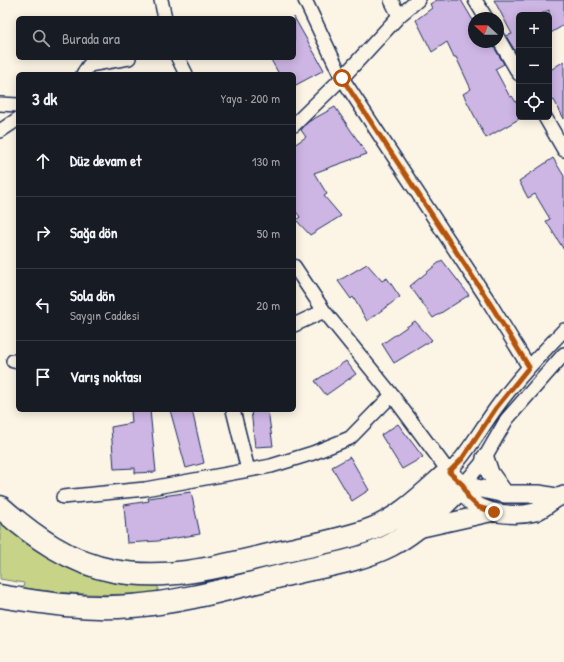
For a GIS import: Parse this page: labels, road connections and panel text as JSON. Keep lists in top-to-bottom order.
{
  "north": "left",
  "page": {
    "map_buttons": ["+", "−"],
    "search": "Burada ara",
    "heading": ["3 dk", "Yaya · 200 m"],
    "list": [
      ["Düz devam et", "130 m"],
      ["Sağa dön", "50 m"],
      ["Sola dön", "Saygın Caddesi", "20 m"],
      "Varış noktası"
    ]
  }
}
